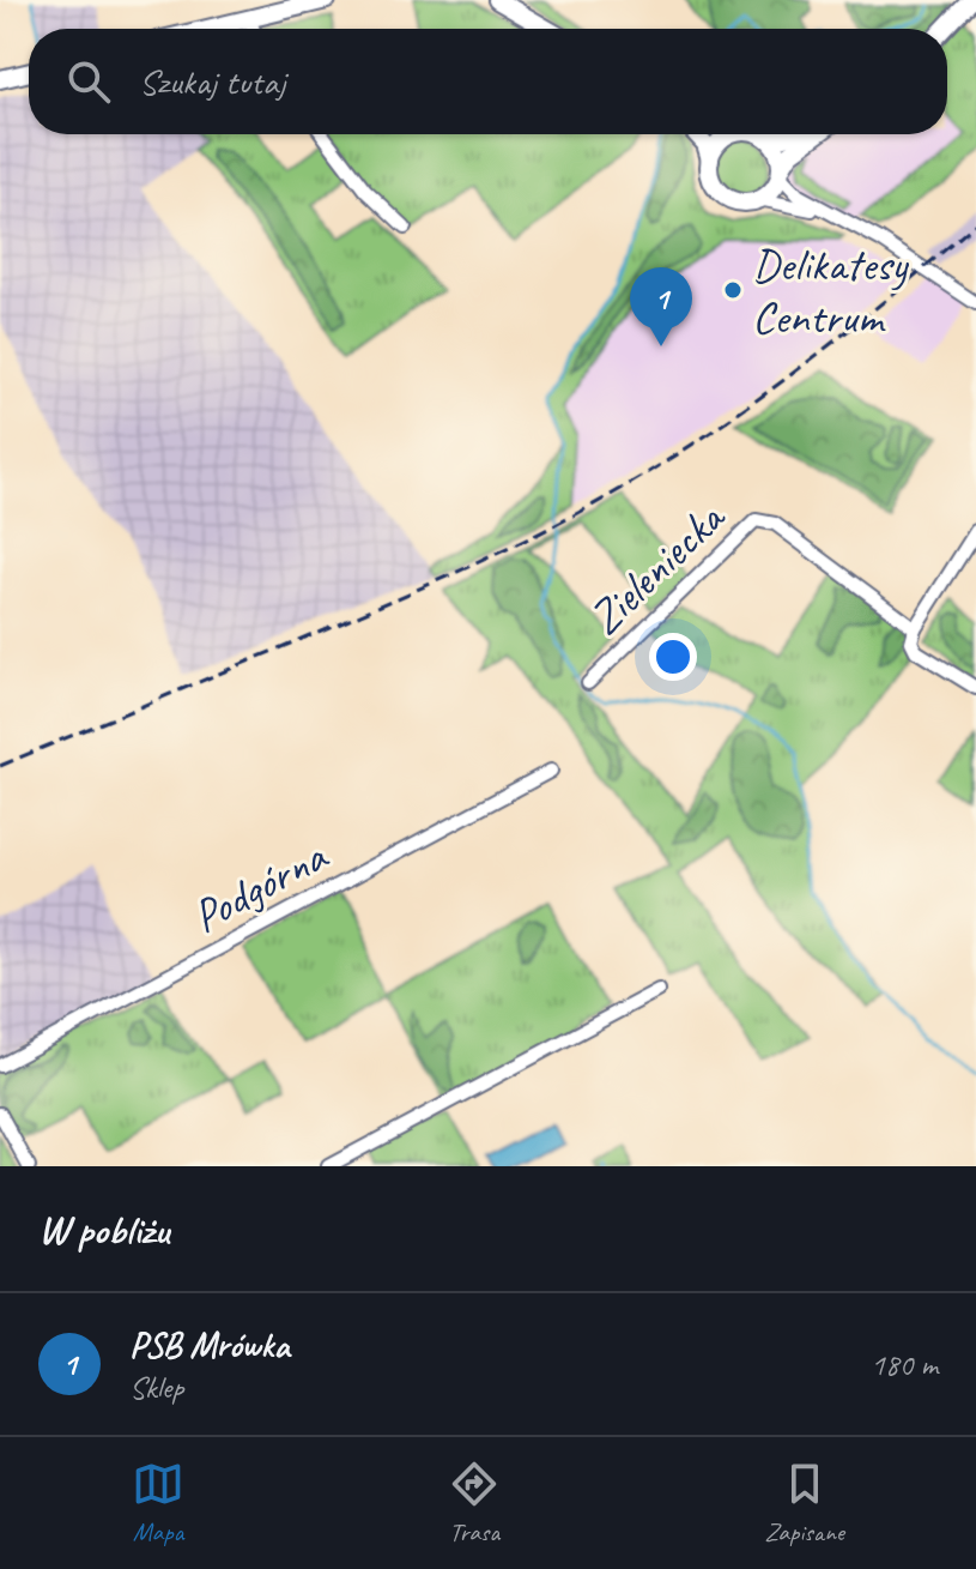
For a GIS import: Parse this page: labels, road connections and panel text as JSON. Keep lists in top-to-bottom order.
{
  "streets": {
    "street": ["Zieleniecka", "Podgórna"]
  },
  "places": ["Delikatesy Centrum"],
  "page": {
    "search": "Szukaj tutaj",
    "pins": "1",
    "heading": "W pobliżu",
    "list": [
      {
        "mark": "1",
        "name": "PSB Mrówka",
        "note": "Sklep",
        "value": "180 m"
      }
    ],
    "nav": ["Mapa", "Trasa", "Zapisane"]
  }
}
